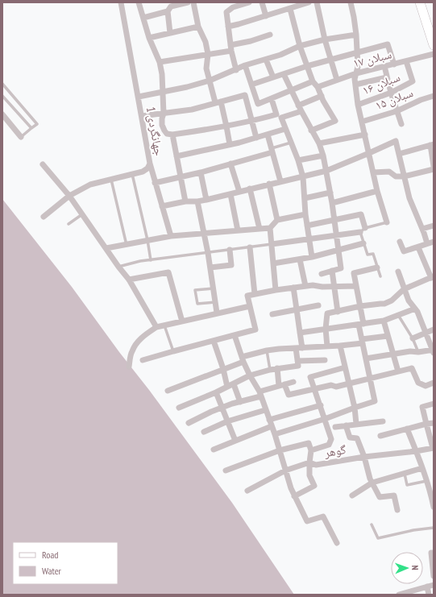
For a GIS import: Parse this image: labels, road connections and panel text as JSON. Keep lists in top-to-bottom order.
{
  "streets": {
    "street": [
      "سبلان ۱۷",
      "سبلان ۱۶",
      "سبلان ۱۵",
      "جهانگردی 1",
      "گوهر"
    ]
  },
  "crossings": [
    ["سبلان ۱۷", "سبلان ۱۶"]
  ],
  "legend": ["Road", "Water"],
  "north": "right"
}
